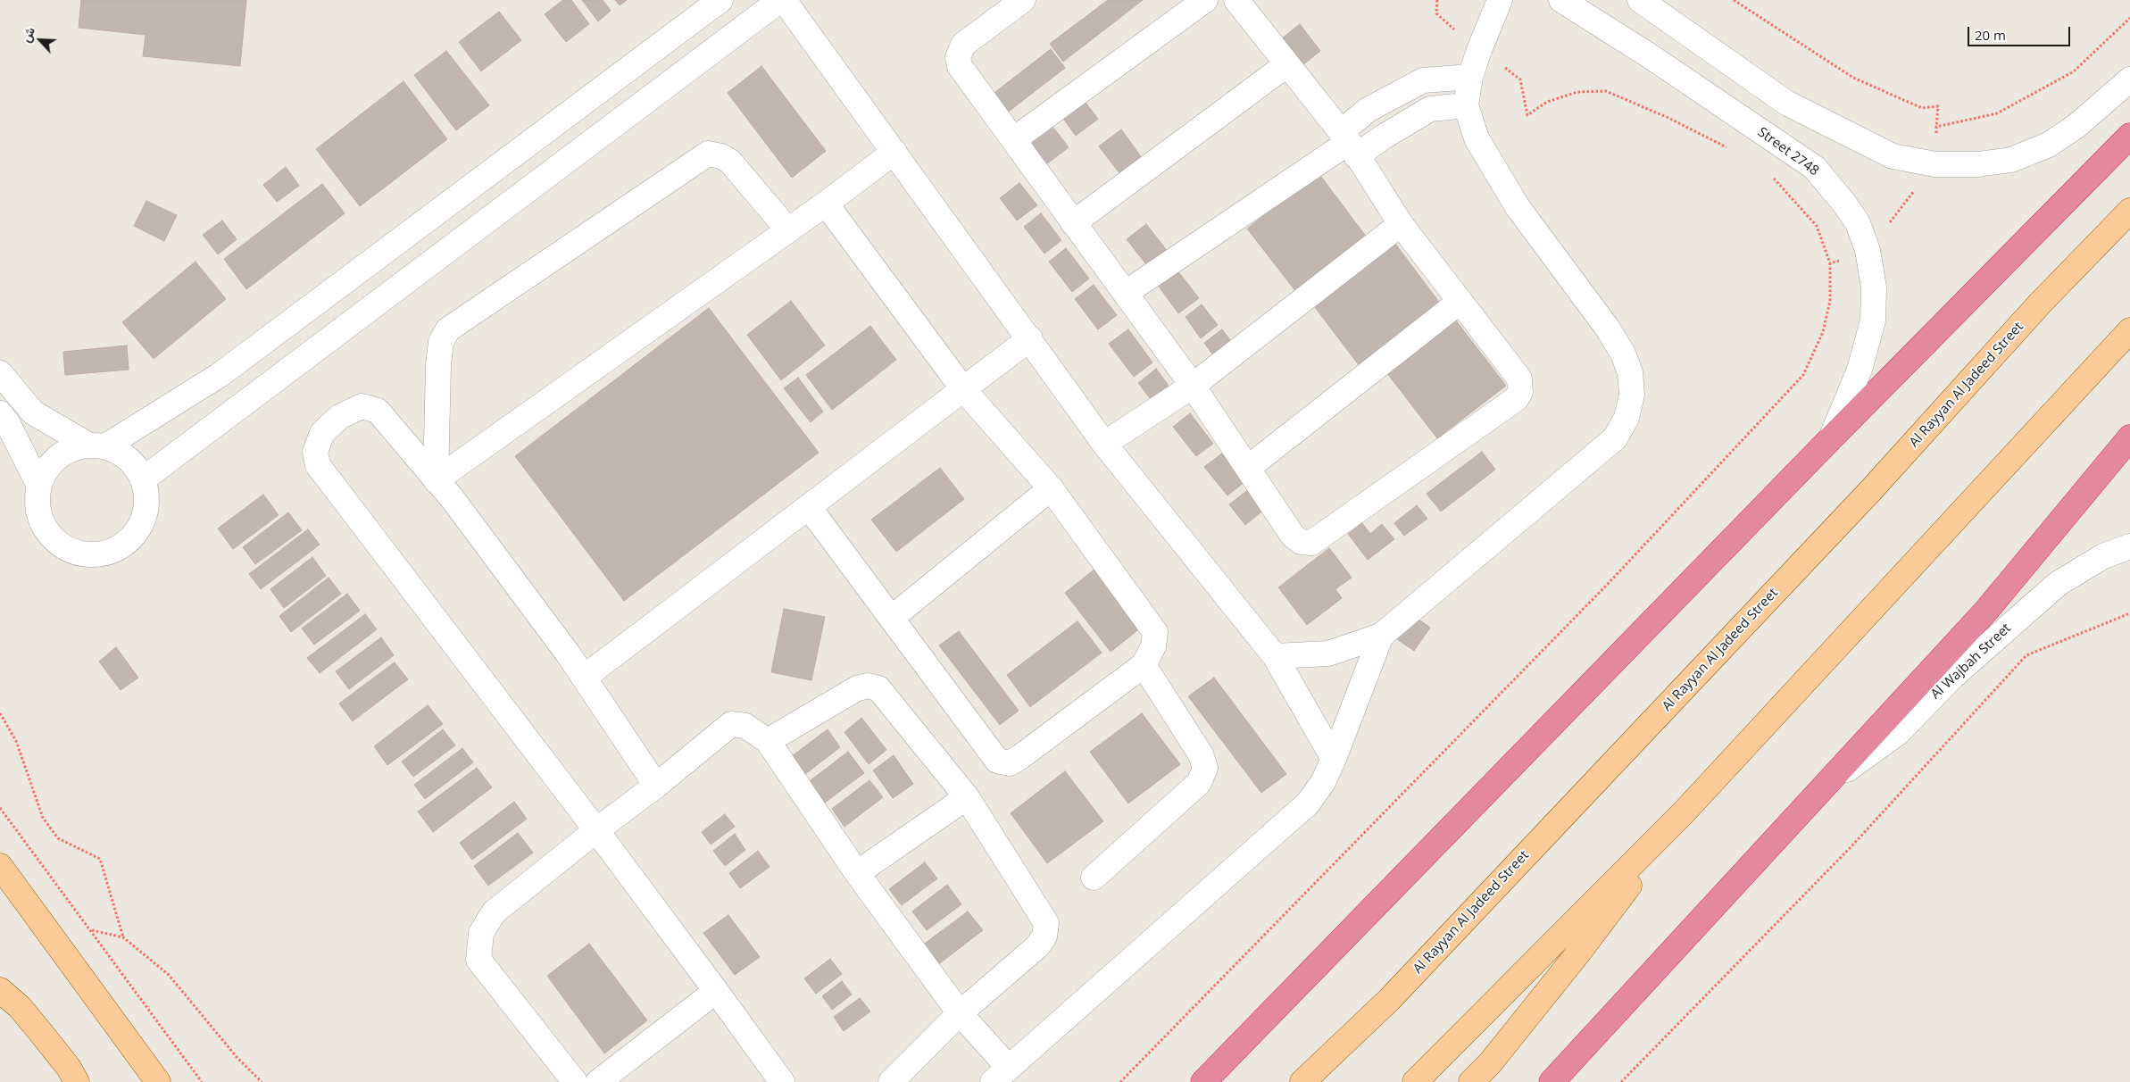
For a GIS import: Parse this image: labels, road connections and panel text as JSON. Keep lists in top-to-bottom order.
{
  "streets": {
    "main road": ["Al Rayyan Al Jadeed Street"],
    "street": ["Street 2748", "Al Wajbah Street"]
  },
  "scale_bar": "20 m",
  "north": "top left"
}
